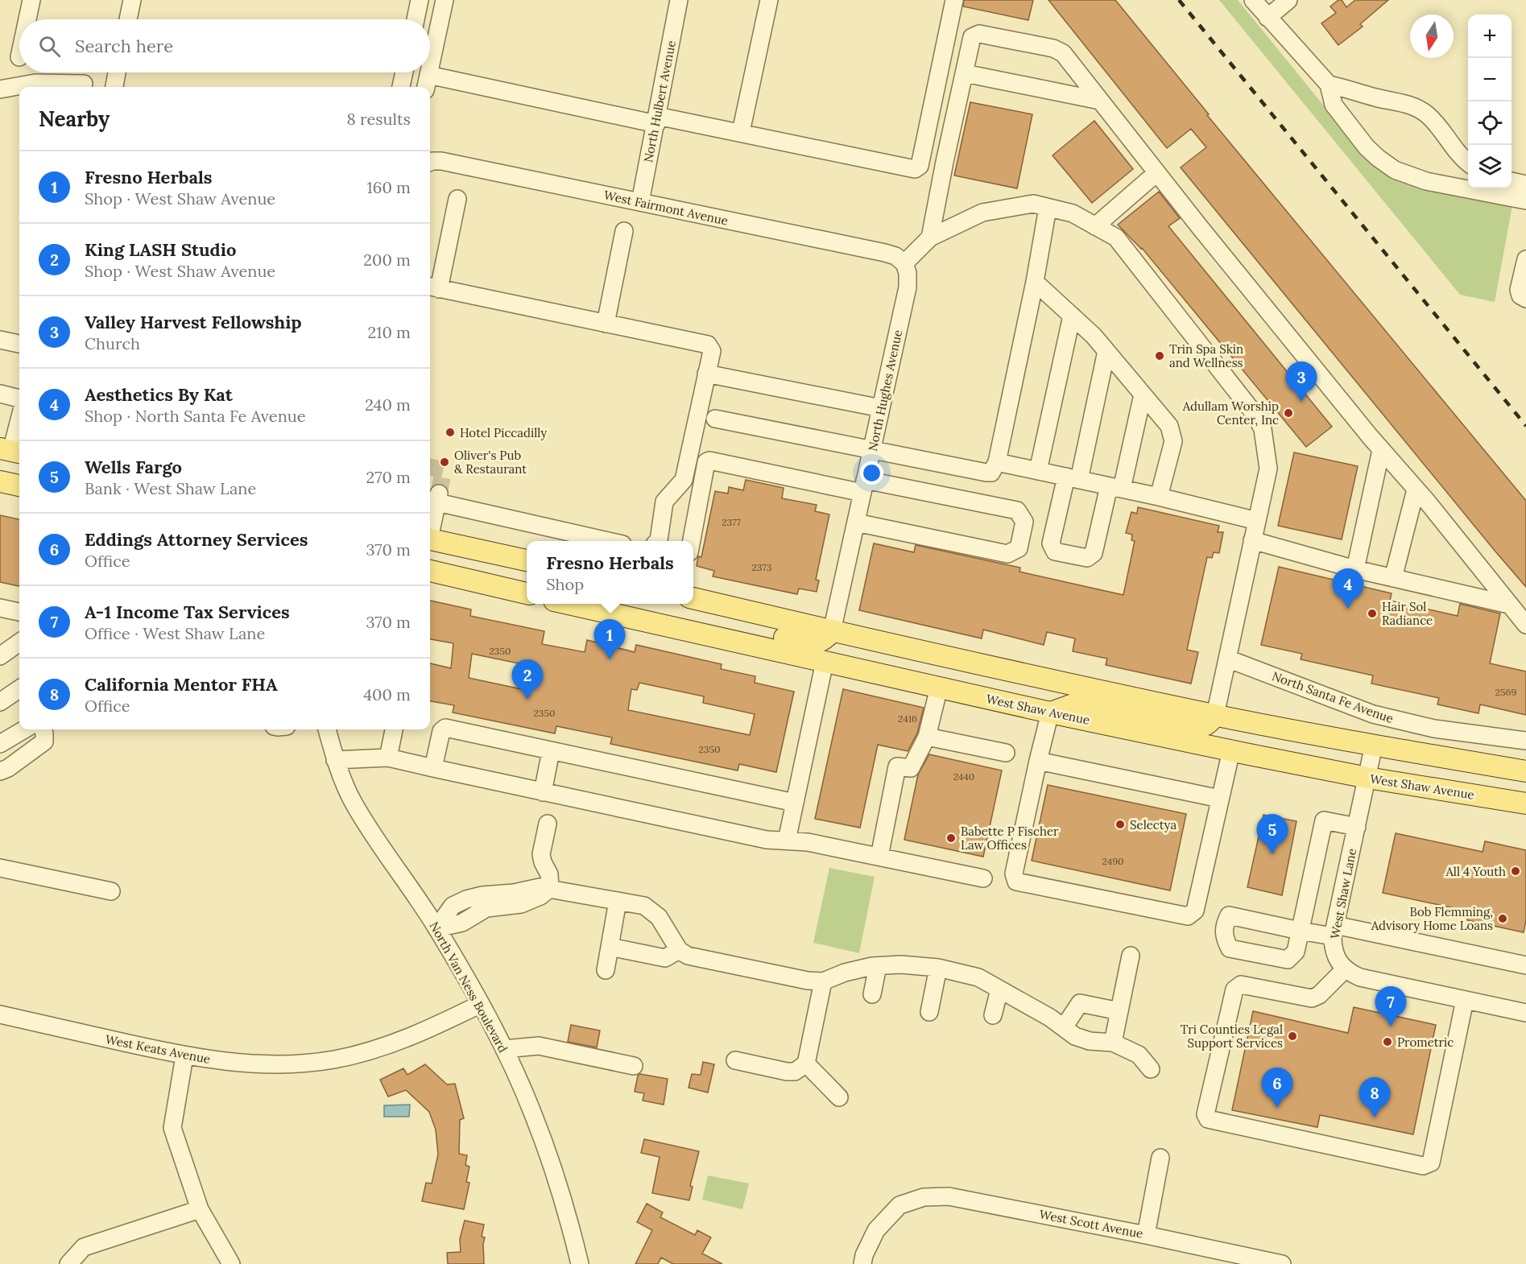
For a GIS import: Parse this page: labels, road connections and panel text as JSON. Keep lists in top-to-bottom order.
{
  "streets": {
    "main road": ["West Shaw Avenue"],
    "street": [
      "North Hulbert Avenue",
      "West Fairmont Avenue",
      "North Hughes Avenue",
      "North Santa Fe Avenue",
      "West Shaw Lane",
      "North Van Ness Boulevard",
      "West Keats Avenue",
      "West Scott Avenue"
    ]
  },
  "crossings": [
    ["North Hulbert Avenue", "West Fairmont Avenue"],
    ["West Fairmont Avenue", "North Hughes Avenue"],
    ["West Shaw Avenue", "West Shaw Lane"],
    ["North Van Ness Boulevard", "West Keats Avenue"]
  ],
  "places": [
    "Trin Spa Skin and Wellness",
    "Adullam Worship Center, Inc",
    "Hotel Piccadilly",
    "Oliver's Pub & Restaurant",
    "Hair Sol Radiance",
    "Selectya",
    "Babette P Fischer Law Offices",
    "All 4 Youth",
    "Bob Flemming, Advisory Home Loans",
    "Tri Counties Legal Support Services",
    "Prometric"
  ],
  "house_numbers": [
    "2377",
    "2373",
    "2350",
    "2569",
    "2350",
    "2416",
    "2350",
    "2440",
    "2490"
  ],
  "north": "bottom",
  "page": {
    "map_buttons": ["+", "−"],
    "search": "Search here",
    "heading": ["Nearby", "8 results"],
    "list": [
      {
        "mark": "1",
        "name": "Fresno Herbals",
        "note": "Shop · West Shaw Avenue",
        "value": "160 m"
      },
      {
        "mark": "2",
        "name": "King LASH Studio",
        "note": "Shop · West Shaw Avenue",
        "value": "200 m"
      },
      {
        "mark": "3",
        "name": "Valley Harvest Fellowship",
        "note": "Church",
        "value": "210 m"
      },
      {
        "mark": "4",
        "name": "Aesthetics By Kat",
        "note": "Shop · North Santa Fe Avenue",
        "value": "240 m"
      },
      {
        "mark": "5",
        "name": "Wells Fargo",
        "note": "Bank · West Shaw Lane",
        "value": "270 m"
      },
      {
        "mark": "6",
        "name": "Eddings Attorney Services",
        "note": "Office",
        "value": "370 m"
      },
      {
        "mark": "7",
        "name": "A-1 Income Tax Services",
        "note": "Office · West Shaw Lane",
        "value": "370 m"
      },
      {
        "mark": "8",
        "name": "California Mentor FHA",
        "note": "Office",
        "value": "400 m"
      }
    ],
    "pins": [
      "3",
      "4",
      "1",
      "2",
      "5",
      "7",
      "6",
      "8"
    ],
    "popup": ["Fresno Herbals", "Shop"]
  }
}
